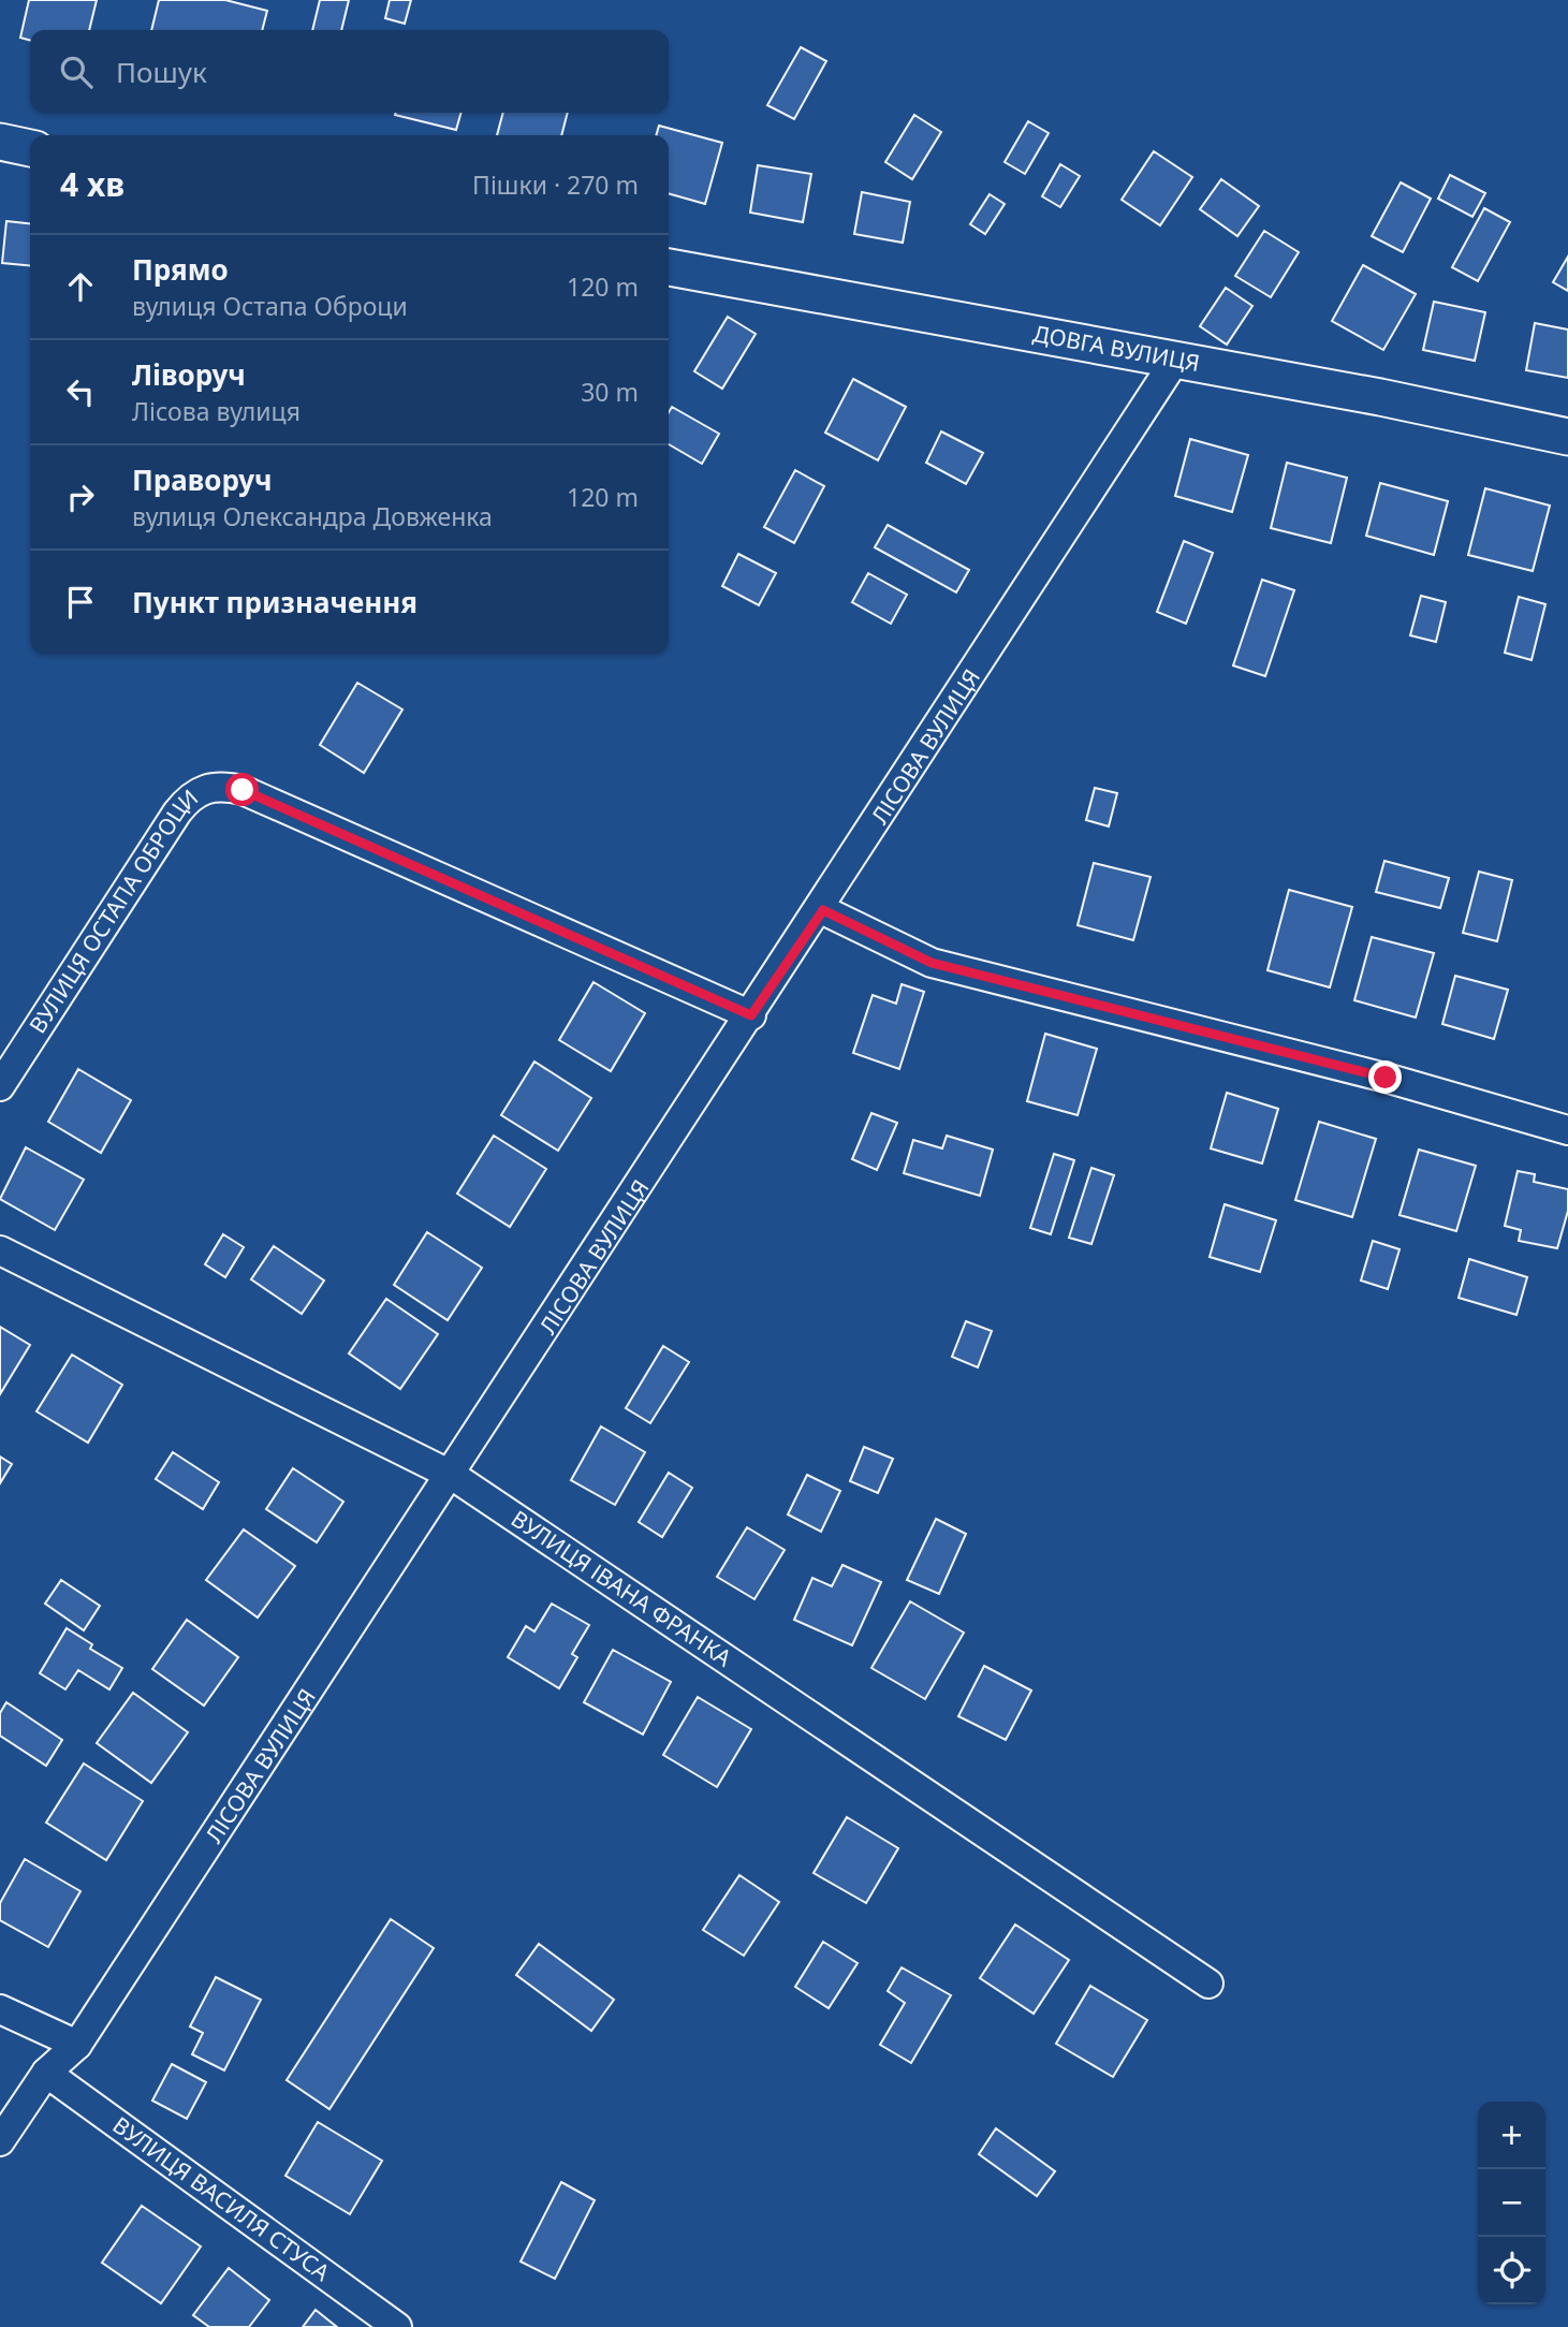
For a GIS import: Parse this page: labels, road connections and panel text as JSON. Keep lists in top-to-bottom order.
{
  "streets": {
    "street": [
      "ДОВГА ВУЛИЦЯ",
      "ЛІСОВА ВУЛИЦЯ",
      "ВУЛИЦЯ ОСТАПА ОБРОЦИ",
      "ВУЛИЦЯ ІВАНА ФРАНКА",
      "ВУЛИЦЯ ВАСИЛЯ СТУСА"
    ]
  },
  "crossings": [
    ["ДОВГА ВУЛИЦЯ", "ЛІСОВА ВУЛИЦЯ"],
    ["ЛІСОВА ВУЛИЦЯ", "ВУЛИЦЯ ОСТАПА ОБРОЦИ"],
    ["ЛІСОВА ВУЛИЦЯ", "ВУЛИЦЯ ІВАНА ФРАНКА"],
    ["ЛІСОВА ВУЛИЦЯ", "ВУЛИЦЯ ВАСИЛЯ СТУСА"]
  ],
  "page": {
    "search": "Пошук",
    "heading": ["4 хв", "Пішки · 270 m"],
    "list": [
      ["Прямо", "вулиця Остапа Оброци", "120 m"],
      ["Ліворуч", "Лісова вулиця", "30 m"],
      ["Праворуч", "вулиця Олександра Довженка", "120 m"],
      "Пункт призначення"
    ],
    "map_buttons": ["+", "−"]
  }
}
